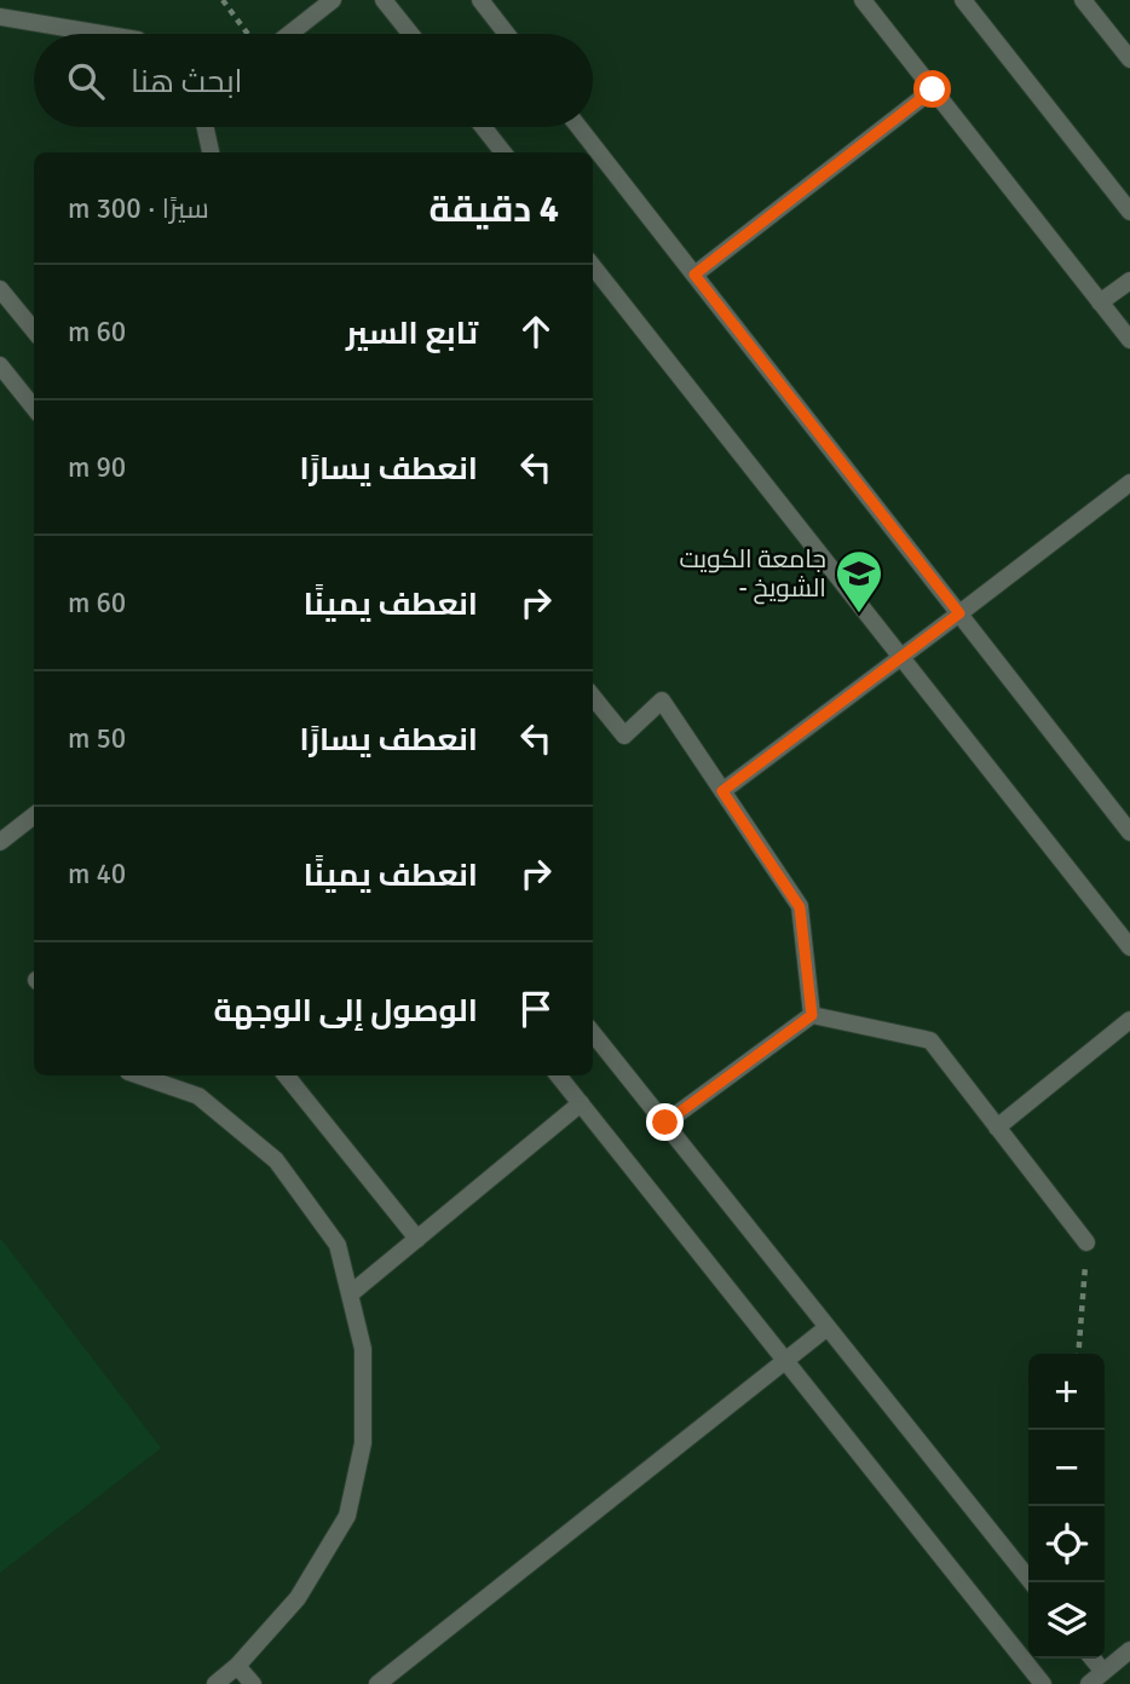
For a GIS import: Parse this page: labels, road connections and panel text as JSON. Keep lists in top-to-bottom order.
{
  "places": {
    "school or university": ["جامعة الكويت - الشويخ"]
  },
  "page": {
    "search": "ابحث هنا",
    "heading": ["4 دقيقة", "سيرًا · 300 m"],
    "list": [
      ["تابع السير", "60 m"],
      ["انعطف يسارًا", "90 m"],
      ["انعطف يمينًا", "60 m"],
      ["انعطف يسارًا", "50 m"],
      ["انعطف يمينًا", "40 m"],
      "الوصول إلى الوجهة"
    ],
    "map_buttons": ["+", "−"]
  }
}
